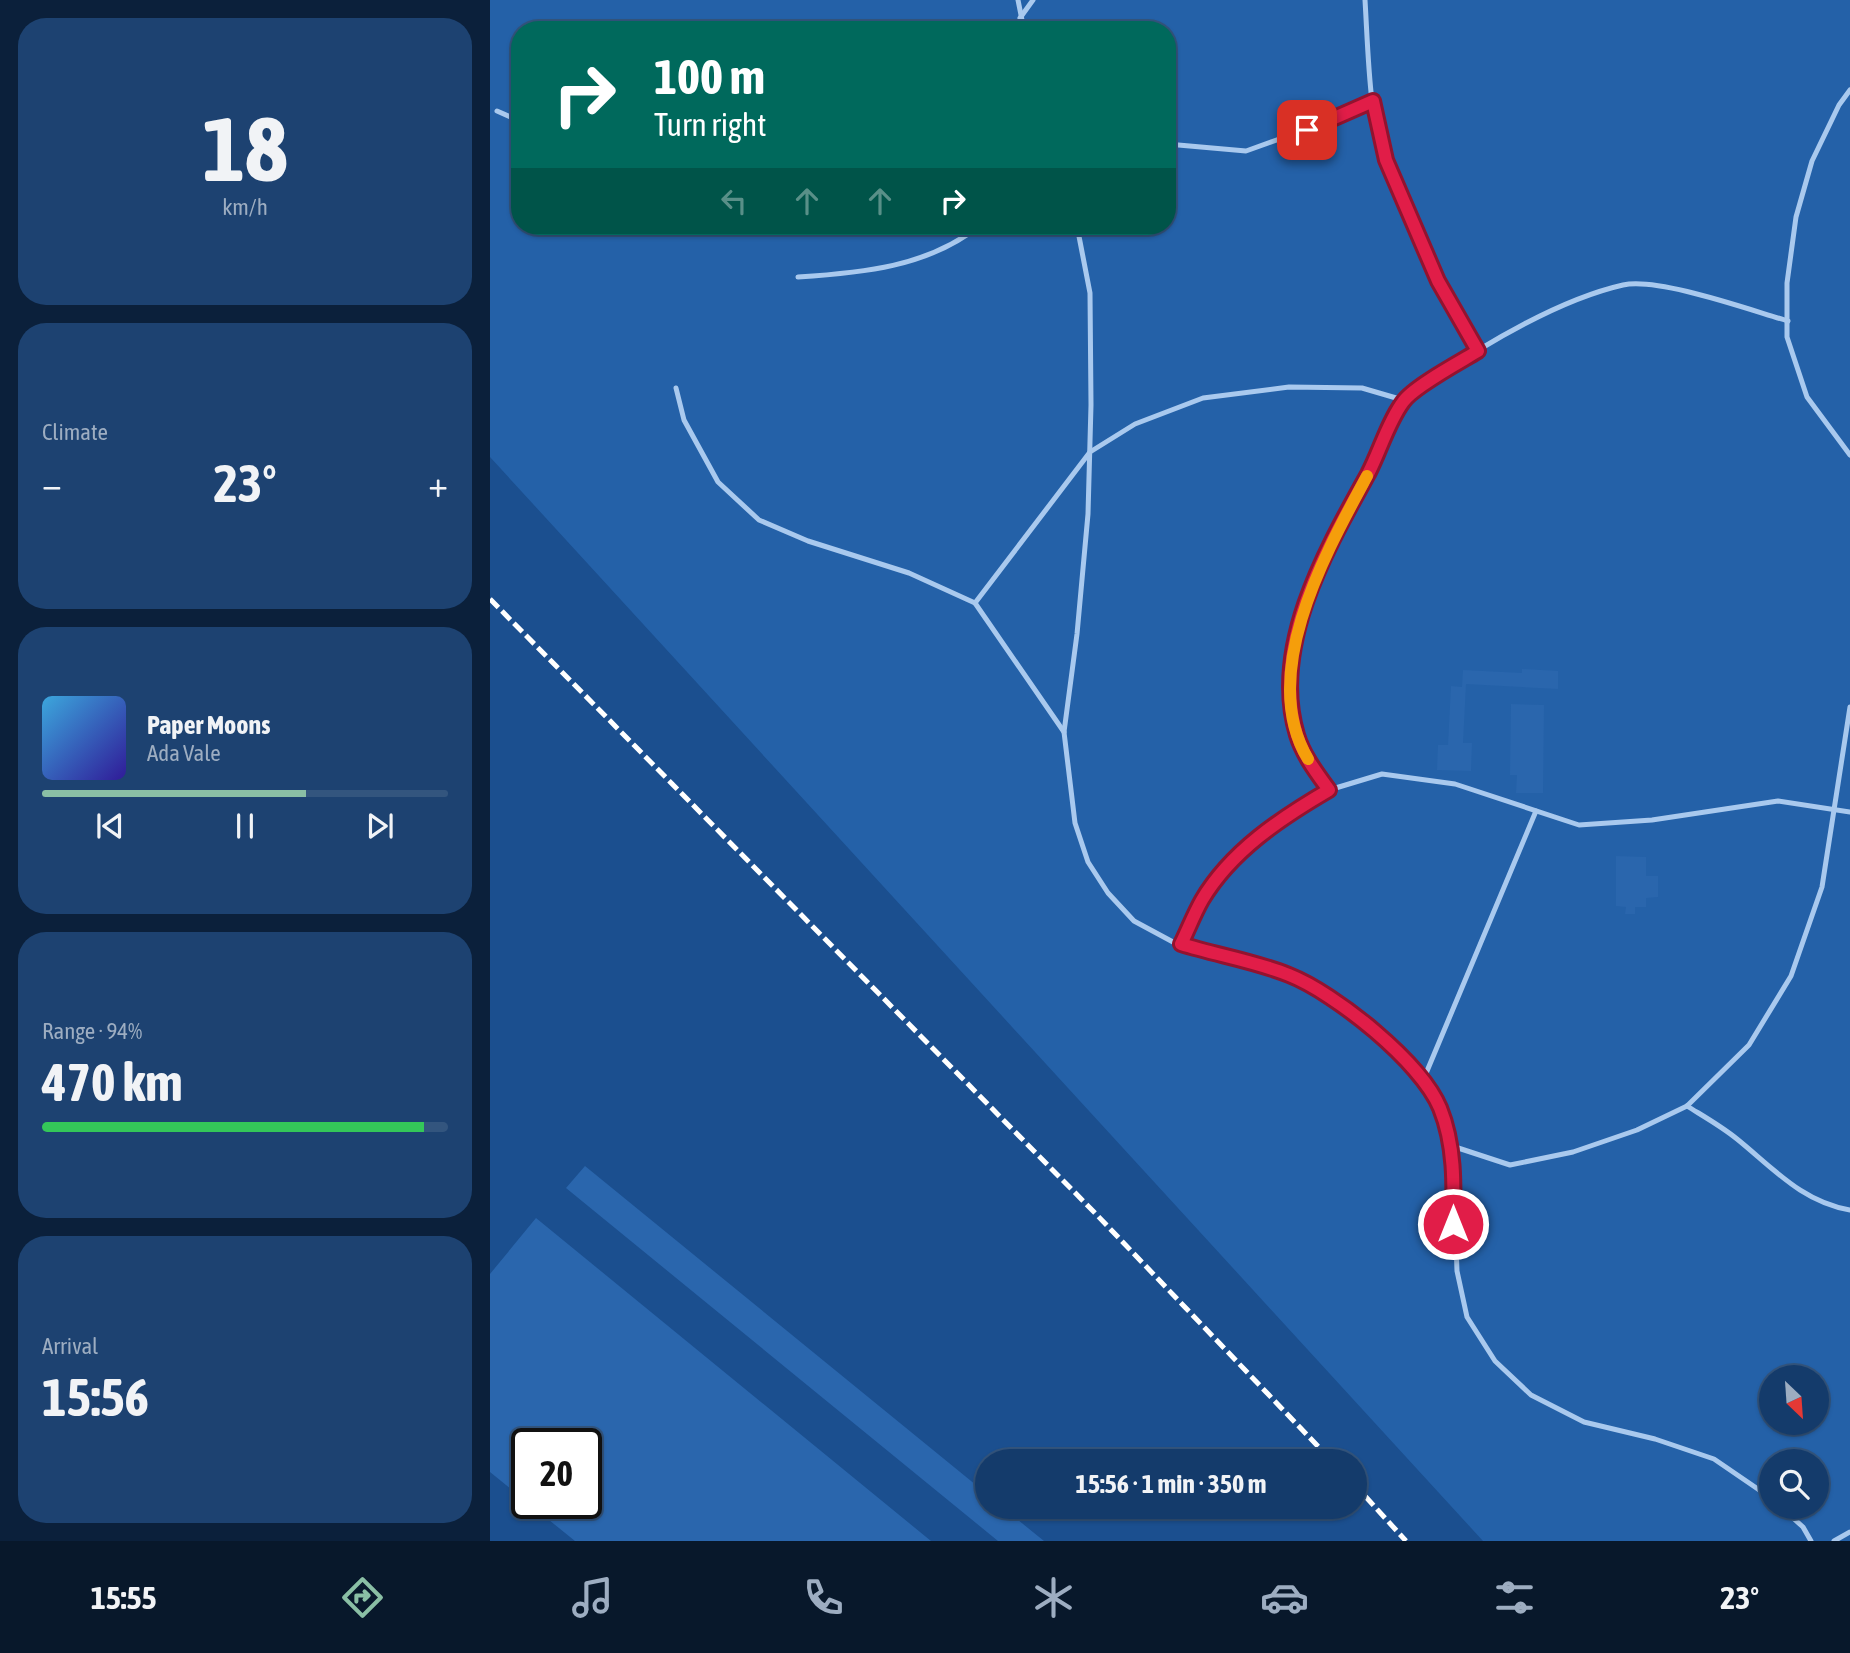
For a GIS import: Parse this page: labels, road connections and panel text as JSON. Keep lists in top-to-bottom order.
{
  "north": "bottom right",
  "page": {
    "tile": [
      ["18", "km/h"],
      "Climate",
      ["Range · 94%", "470 km"],
      ["Arrival", "15:56"]
    ],
    "turn": ["100 m", "Turn right"],
    "heat": ["−", "23°", "+"],
    "song": ["Paper Moons", "Ada Vale"],
    "limit": "20",
    "trip": "15:56 · 1 min · 350 m",
    "tabs": ["15:55", "23°"]
  }
}
